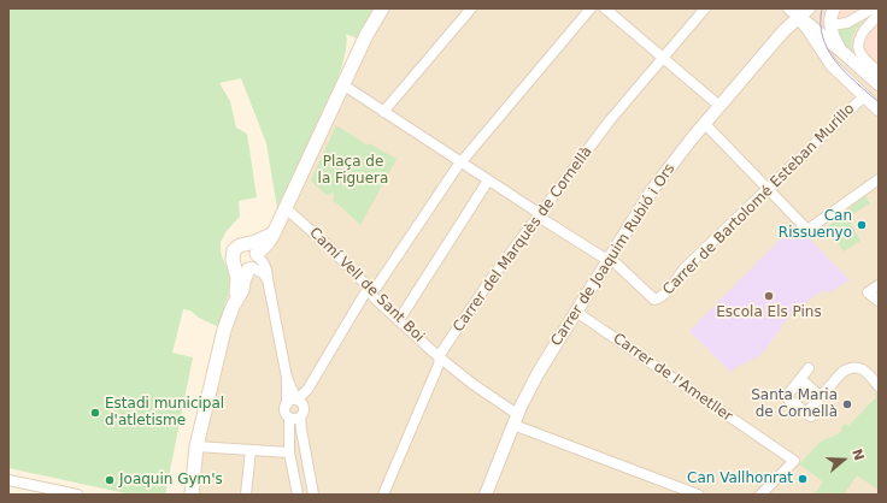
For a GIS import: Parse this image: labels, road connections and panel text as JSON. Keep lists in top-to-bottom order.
{
  "streets": {
    "street": [
      "Carrer de Bartolomé Esteban Murillo",
      "Carrer del Marquès de Cornellà",
      "Carrer de Joaquim Rubió i Ors",
      "Camí Vell de Sant Boi",
      "Carrer de l'Ametller"
    ]
  },
  "crossings": [
    ["Carrer de Bartolomé Esteban Murillo", "Carrer de Joaquim Rubió i Ors"],
    ["Carrer del Marquès de Cornellà", "Camí Vell de Sant Boi"],
    ["Carrer de Joaquim Rubió i Ors", "Camí Vell de Sant Boi"],
    ["Carrer de Joaquim Rubió i Ors", "Carrer de l'Ametller"]
  ],
  "parks": ["Plaça de la Figuera"],
  "places": [
    "Can Rissuenyo",
    "Escola Els Pins",
    "Santa Maria de Cornellà",
    "Estadi municipal d'atletisme",
    "Can Vallhonrat",
    "Joaquin Gym's"
  ],
  "north": "right"
}
